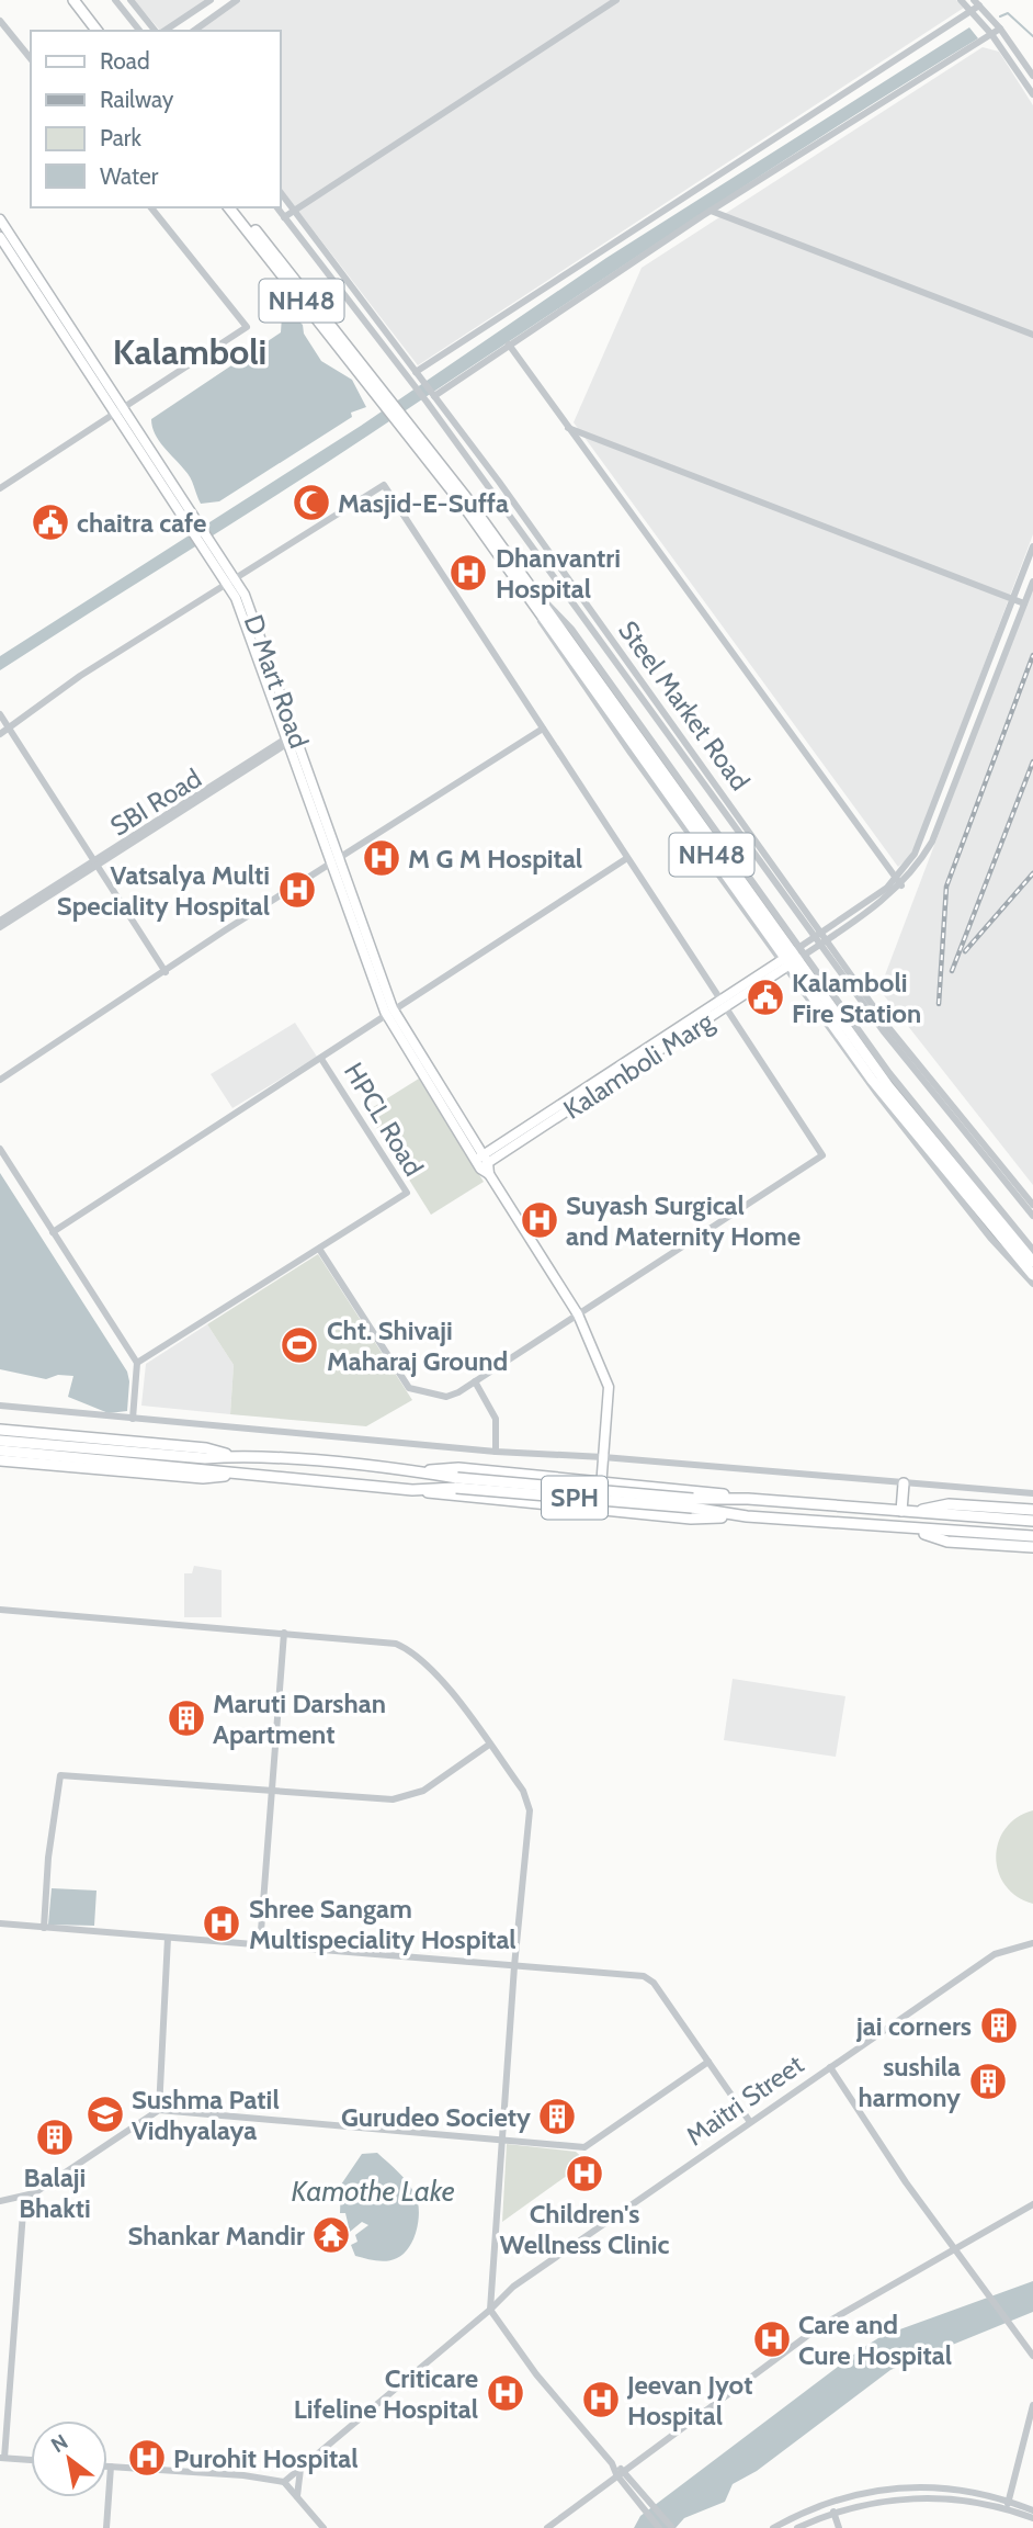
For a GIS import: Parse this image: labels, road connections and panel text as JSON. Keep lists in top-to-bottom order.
{
  "streets": {
    "highway": ["NH48", "SPH"],
    "main road": ["D Mart Road", "Kalamboli Marg"],
    "street": [
      "Steel Market Road",
      "SBI Road",
      "HPCL Road",
      "Maitri Street"
    ]
  },
  "crossings": [
    ["NH48", "Kalamboli Marg"],
    ["D Mart Road", "SBI Road"],
    ["D Mart Road", "Kalamboli Marg"]
  ],
  "districts": ["Kalamboli"],
  "water": ["Kamothe Lake"],
  "places": {
    "mosque": ["Masjid-E-Suffa"],
    "public building": ["chaitra cafe", "Kalamboli Fire Station"],
    "hospital": [
      "Dhanvantri Hospital",
      "M G M Hospital",
      "Vatsalya Multi Speciality Hospital",
      "Suyash Surgical and Maternity Home",
      "Shree Sangam Multispeciality Hospital",
      "Children's Wellness Clinic",
      "Care and Cure Hospital",
      "Criticare Lifeline Hospital",
      "Jeevan Jyot Hospital",
      "Purohit Hospital"
    ],
    "sports": ["Cht. Shivaji Maharaj Ground"],
    "building": [
      "Maruti Darshan Apartment",
      "jai corners",
      "sushila harmony",
      "Gurudeo Society",
      "Balaji Bhakti"
    ],
    "school or university": ["Sushma Patil Vidhyalaya"],
    "temple": ["Shankar Mandir"]
  },
  "legend": [
    "Road",
    "Railway",
    "Park",
    "Water"
  ],
  "north": "top left"
}
